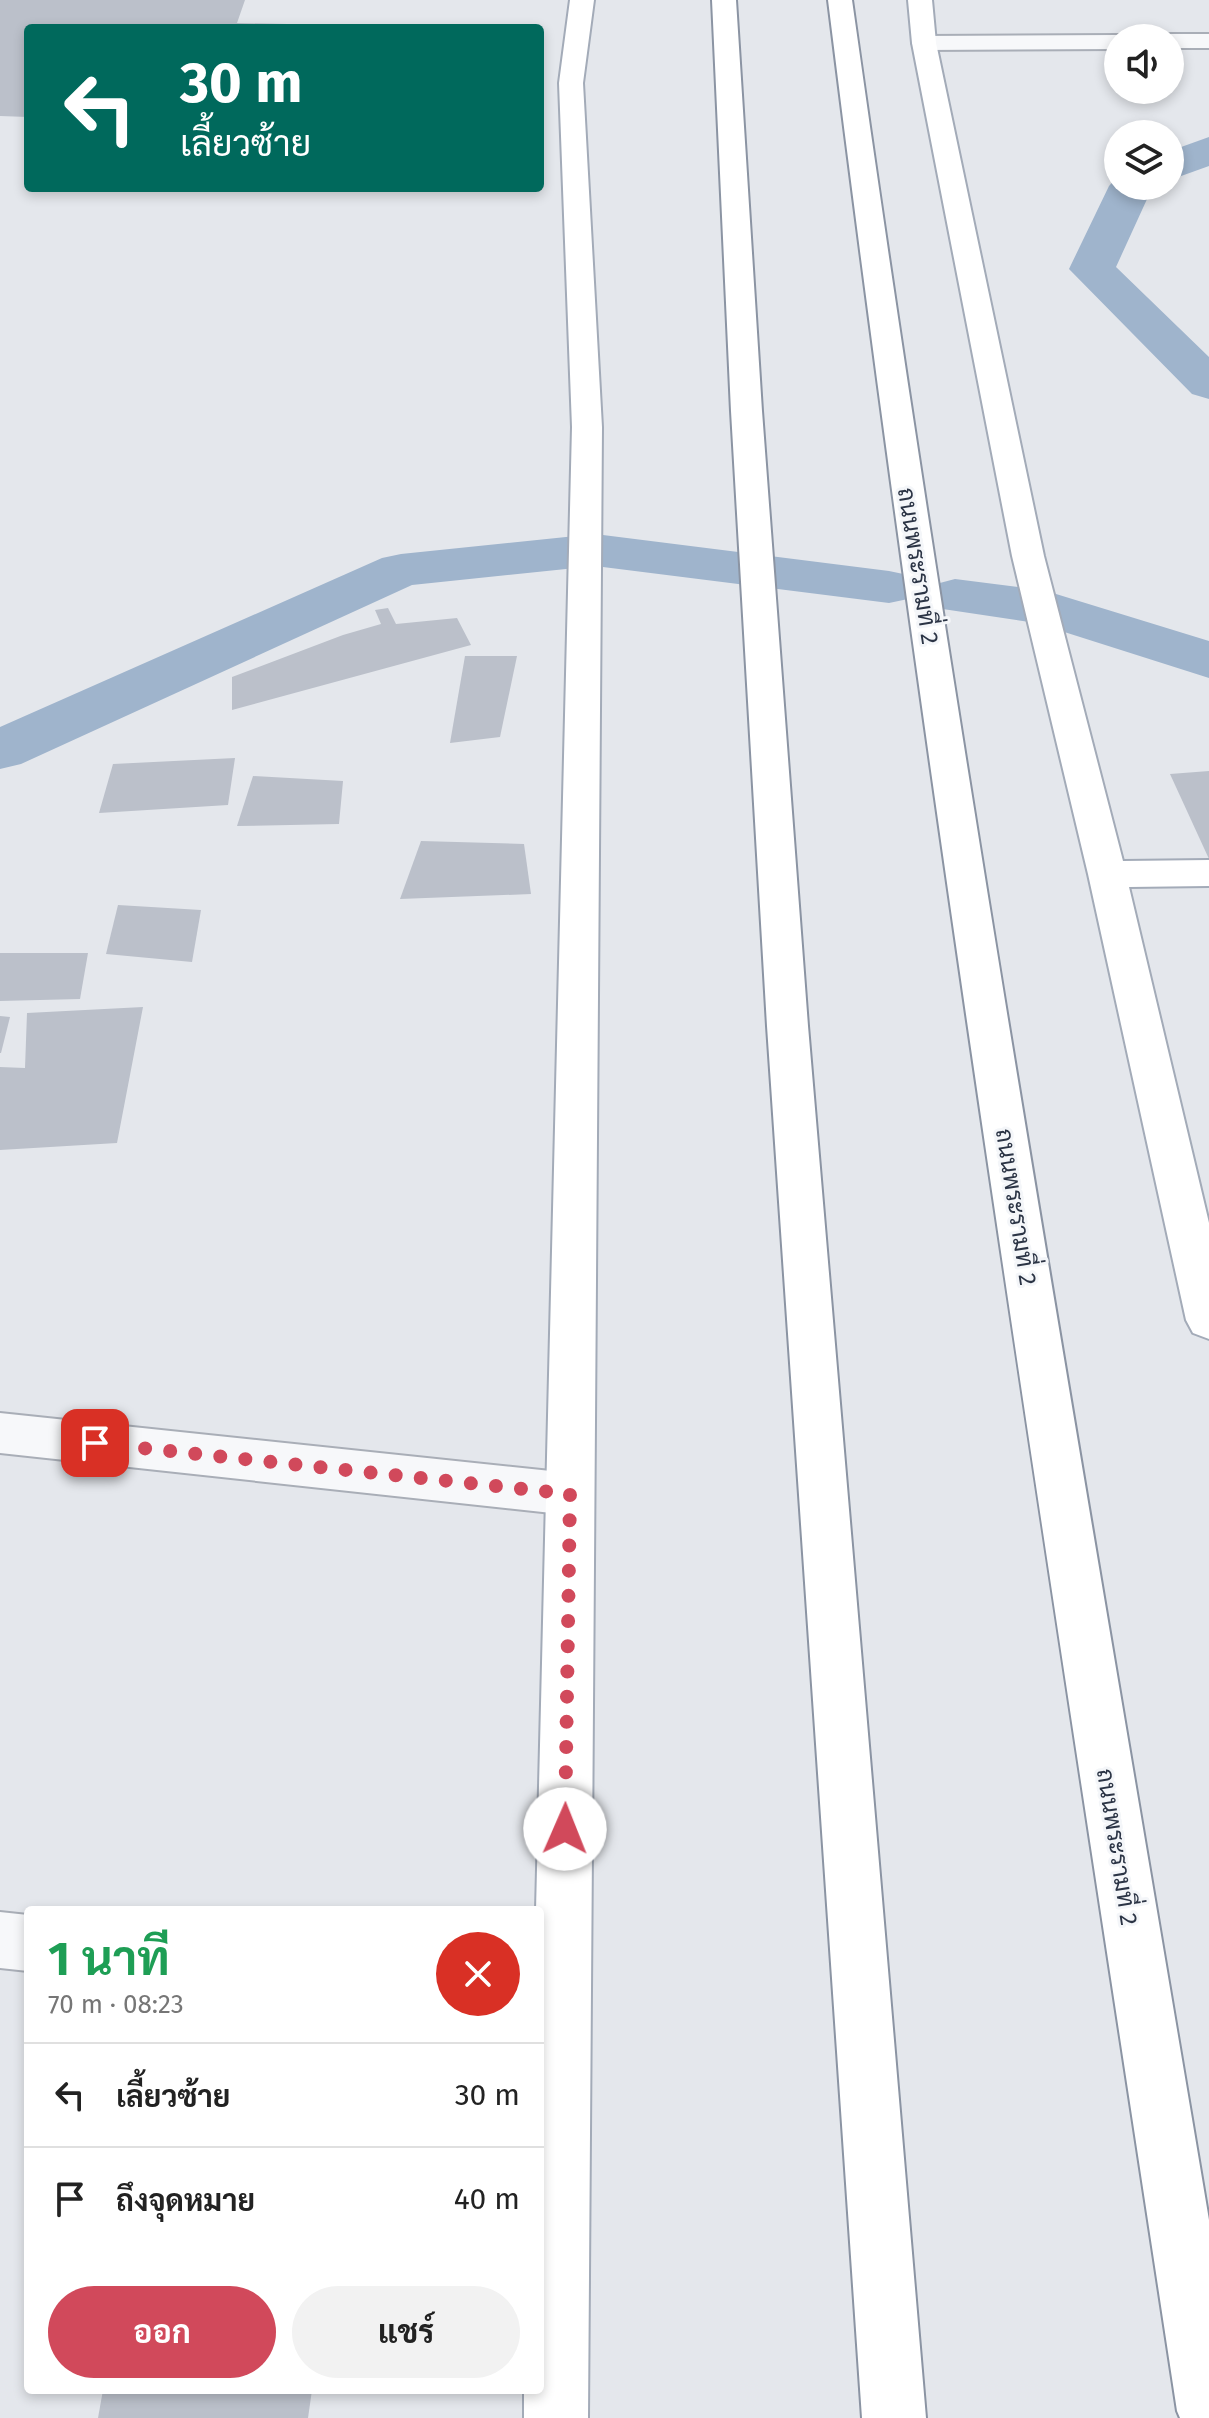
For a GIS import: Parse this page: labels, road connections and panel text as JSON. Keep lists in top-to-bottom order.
{
  "streets": {
    "main road": ["ถนนพระรามที่ 2"]
  },
  "page": {
    "turn": ["30 m", "เลี้ยวซ้าย"],
    "heading": ["1 นาที", "70 m · 08:23"],
    "list": [
      {
        "name": "เลี้ยวซ้าย",
        "value": "30 m"
      },
      {
        "name": "ถึงจุดหมาย",
        "value": "40 m"
      }
    ],
    "buttons": ["ออก", "แชร์"]
  }
}
